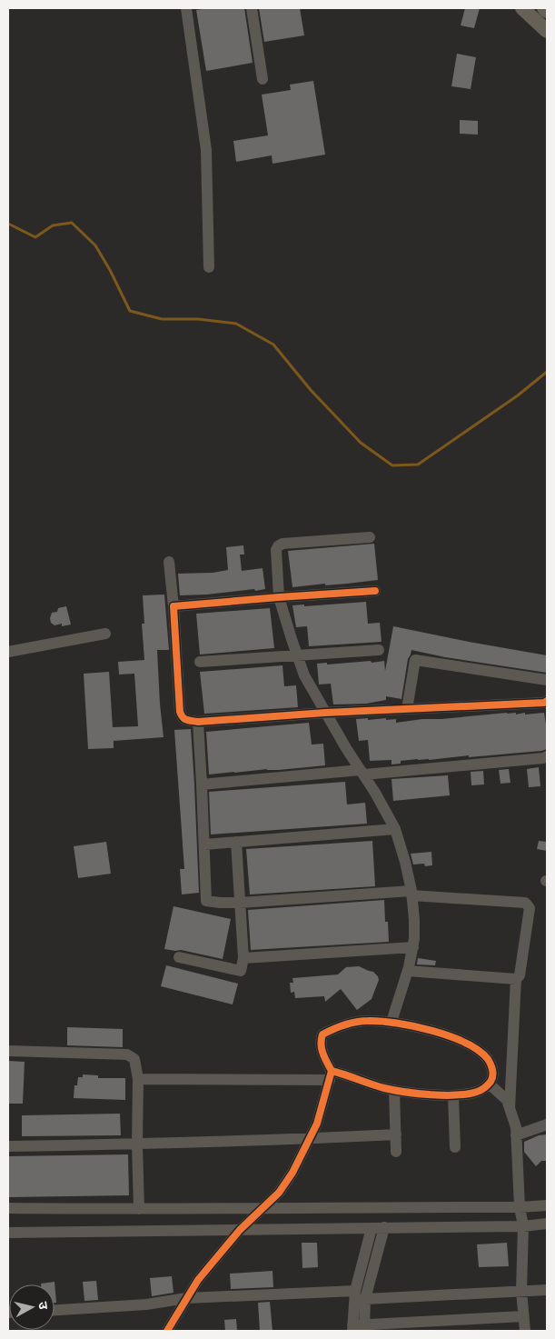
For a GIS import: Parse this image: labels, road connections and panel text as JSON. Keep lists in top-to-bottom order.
{
  "north": "right"
}
